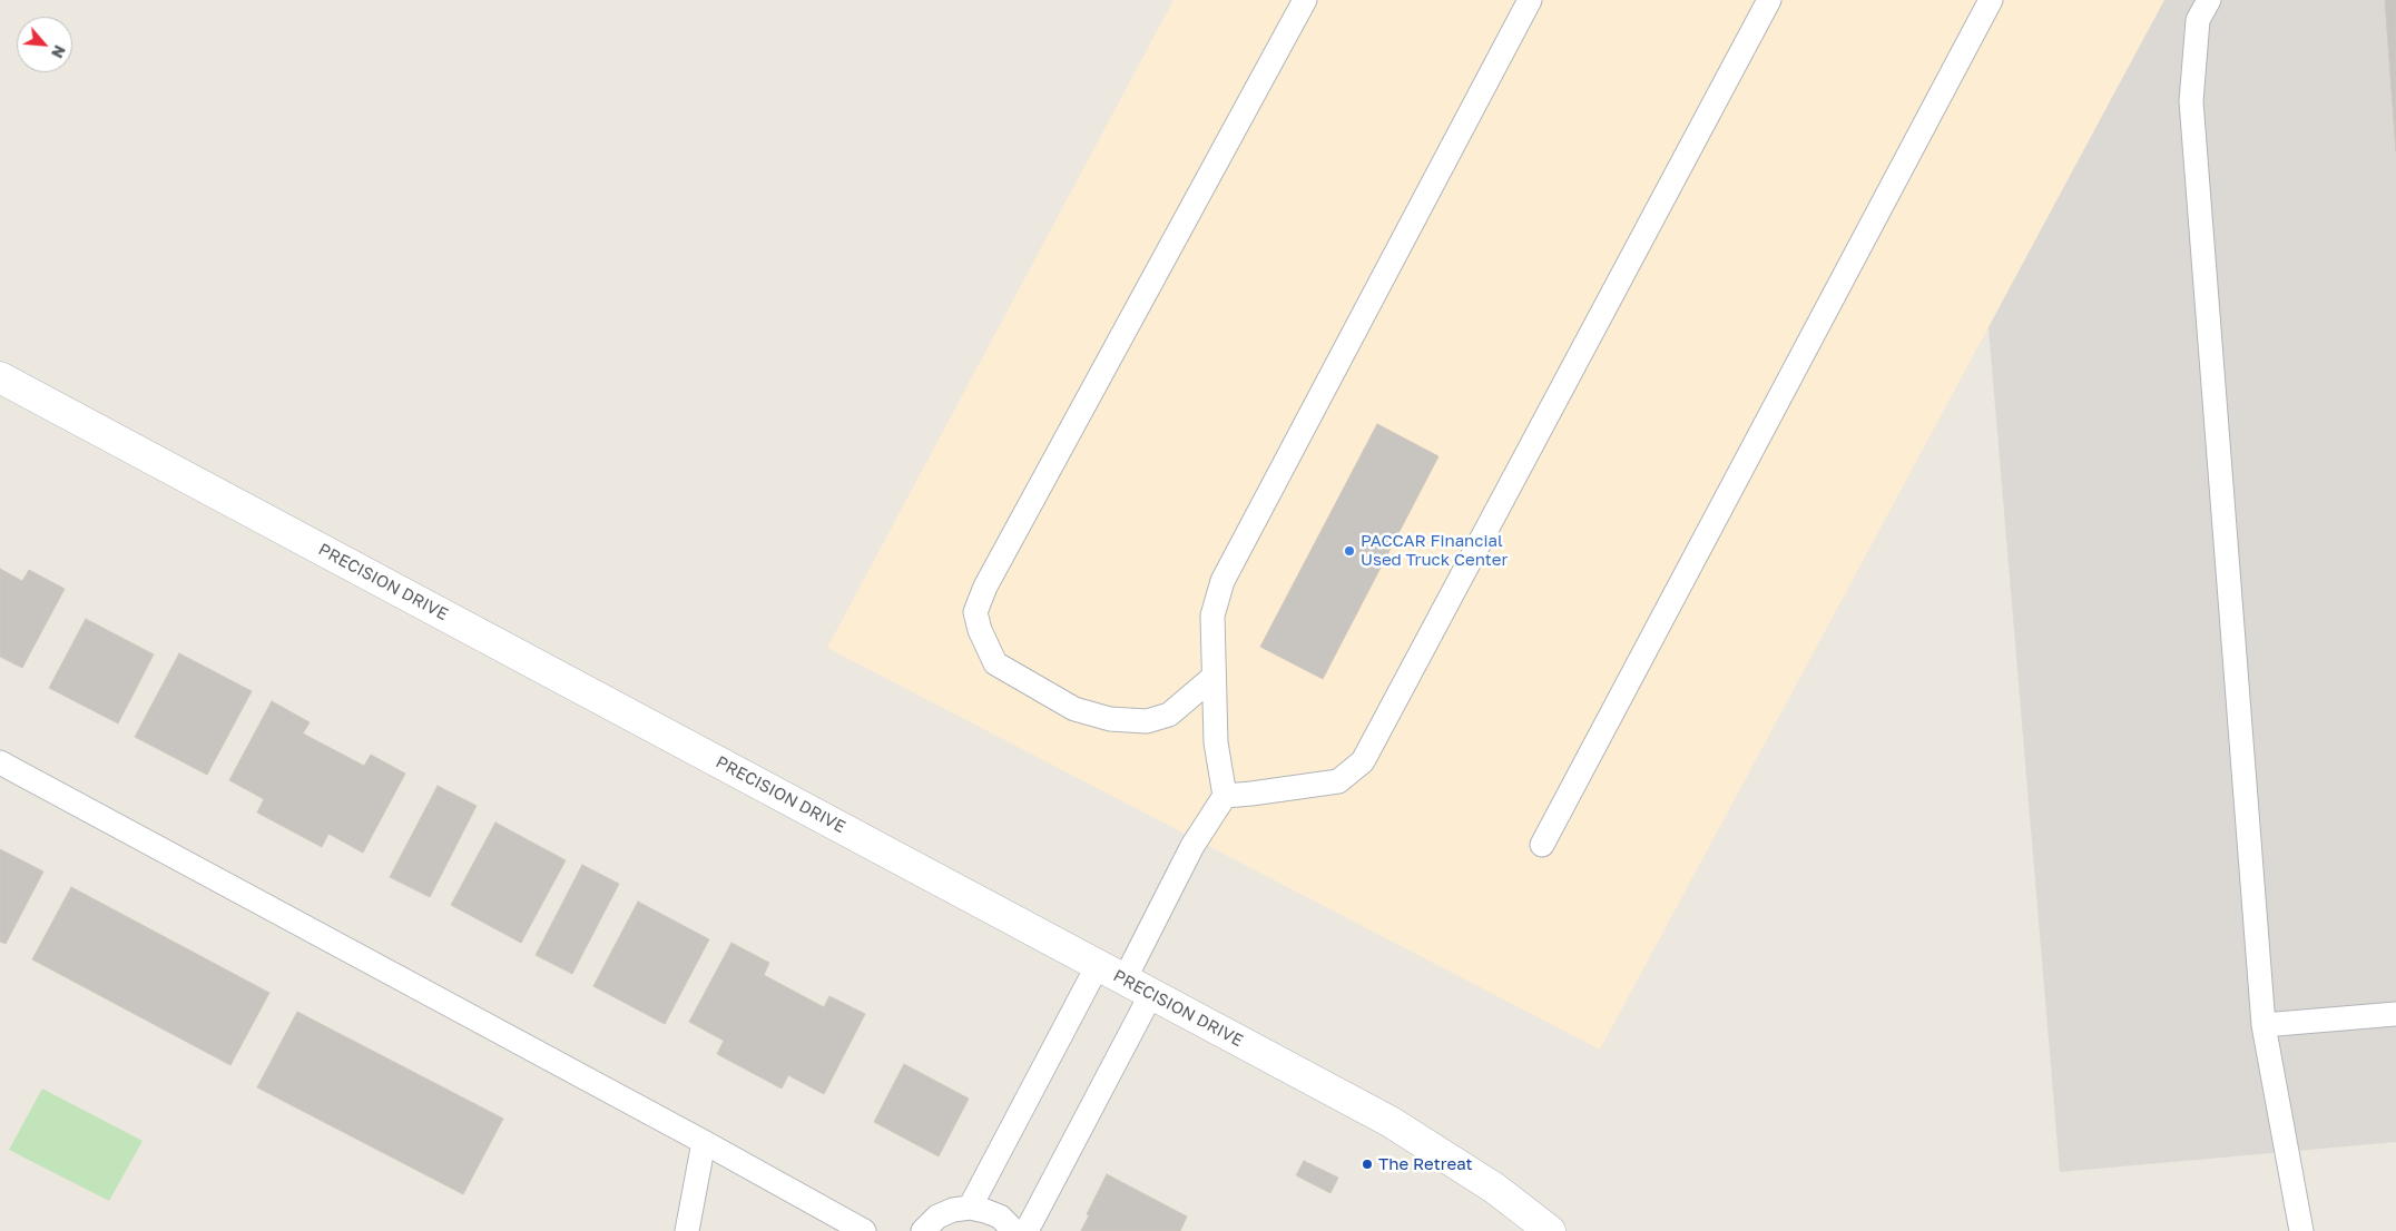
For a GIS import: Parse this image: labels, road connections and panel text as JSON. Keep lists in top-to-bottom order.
{
  "streets": {
    "street": ["PRECISION DRIVE"]
  },
  "places": ["PACCAR Financial Used Truck Center", "The Retreat"],
  "north": "bottom right"
}
